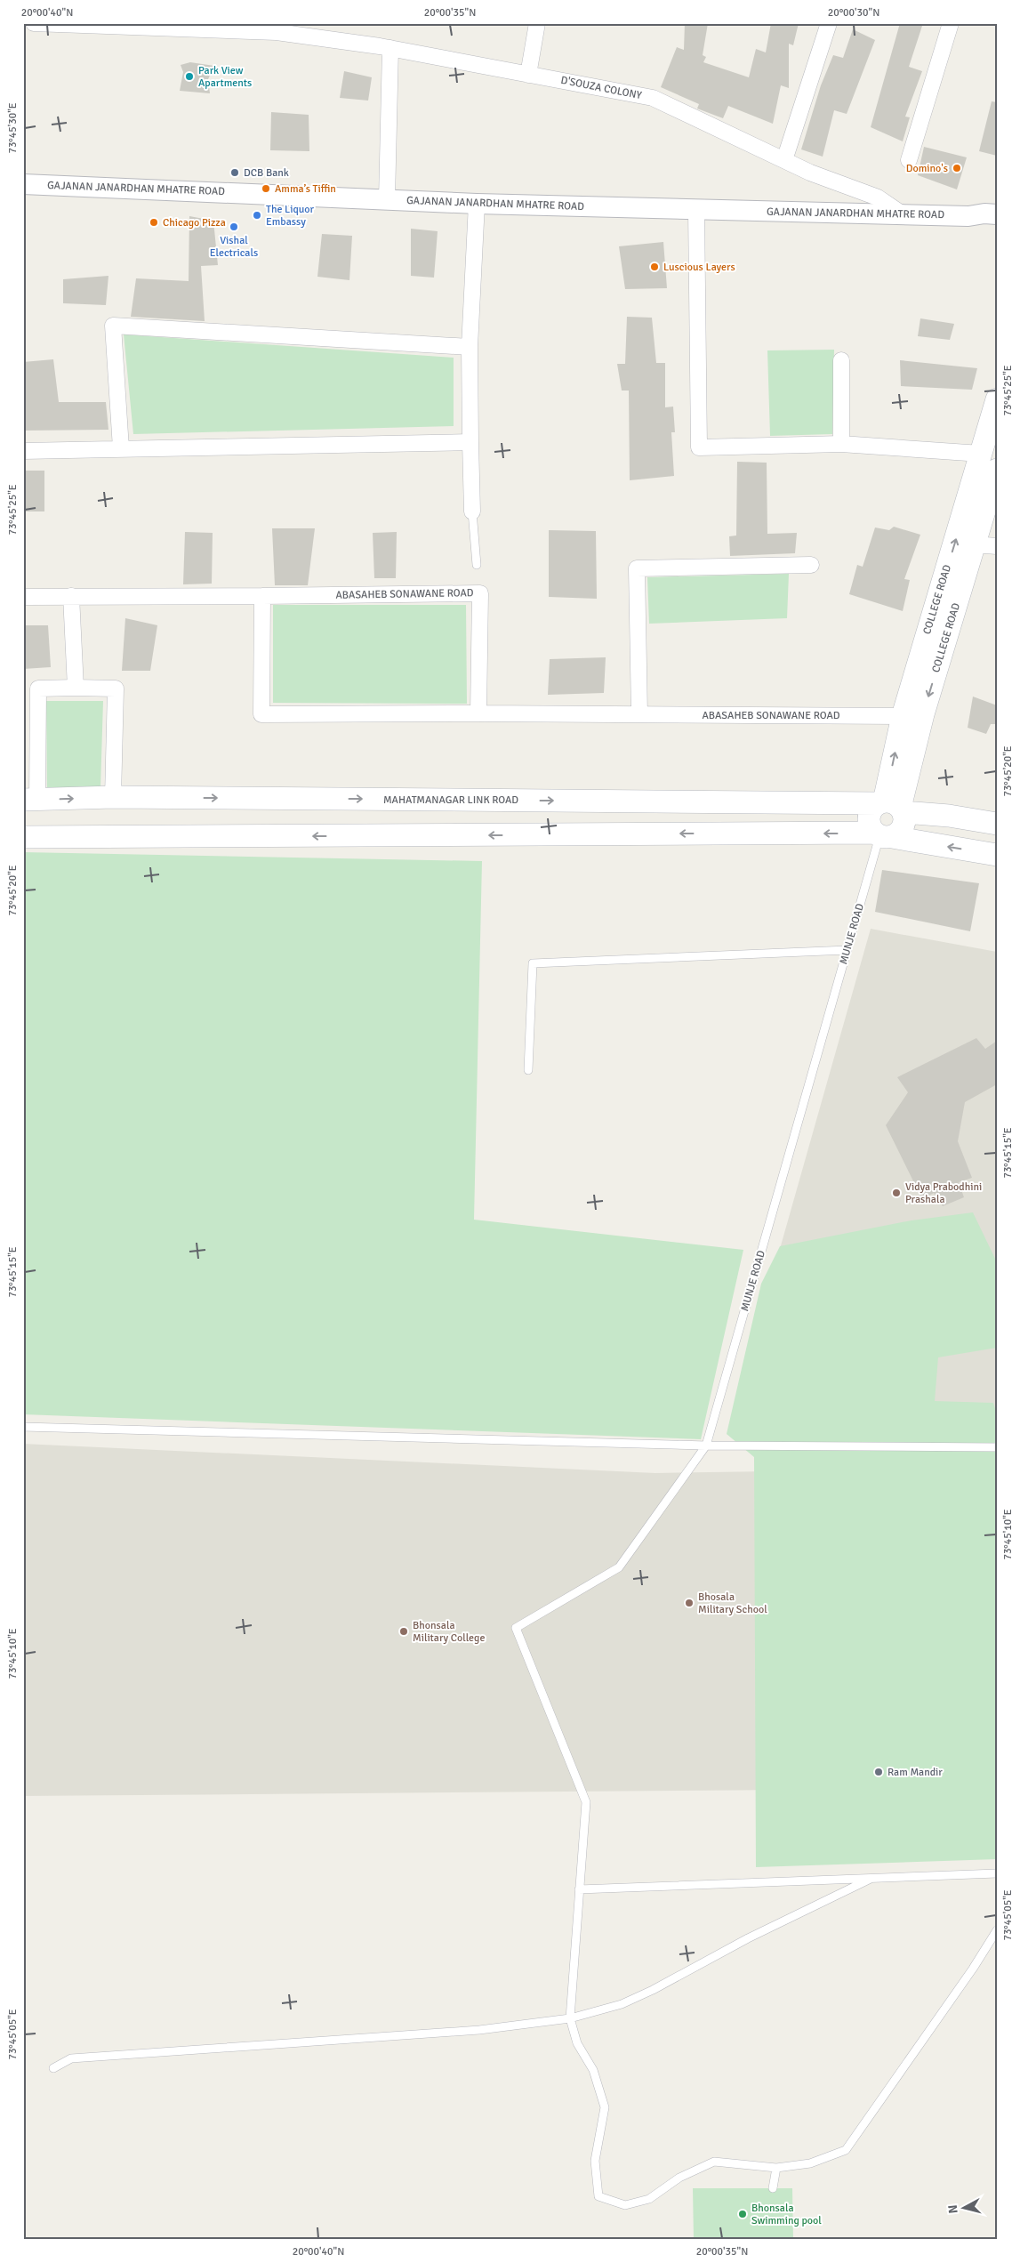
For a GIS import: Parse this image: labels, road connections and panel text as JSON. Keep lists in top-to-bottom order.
{
  "streets": {
    "main road": ["COLLEGE ROAD", "MAHATMANAGAR LINK ROAD"],
    "street": ["D'SOUZA COLONY", "GAJANAN JANARDHAN MHATRE ROAD", "ABASAHEB SONAWANE ROAD"],
    "lane": ["MUNJE ROAD"]
  },
  "crossings": [
    ["D'SOUZA COLONY", "GAJANAN JANARDHAN MHATRE ROAD"],
    ["ABASAHEB SONAWANE ROAD", "COLLEGE ROAD"],
    ["COLLEGE ROAD", "MAHATMANAGAR LINK ROAD"],
    ["COLLEGE ROAD", "MUNJE ROAD"],
    ["MAHATMANAGAR LINK ROAD", "MUNJE ROAD"]
  ],
  "places": [
    "Park View Apartments",
    "Domino's",
    "DCB Bank",
    "Amma’s Tiffin",
    "The Liquor Embassy",
    "Chicago Pizza",
    "Vishal Electricals",
    "Luscious Layers",
    "Vidya Prabodhini Prashala",
    "Bhosala Military School",
    "Bhonsala Military College",
    "Ram Mandir",
    "Bhonsala Swimming pool"
  ],
  "north": "left",
  "coordinates": [
    "20°00'40\"N",
    "20°00'35\"N",
    "20°00'30\"N",
    "73°45'30\"E",
    "73°45'25\"E",
    "73°45'20\"E",
    "73°45'15\"E",
    "73°45'10\"E",
    "73°45'05\"E"
  ]
}
